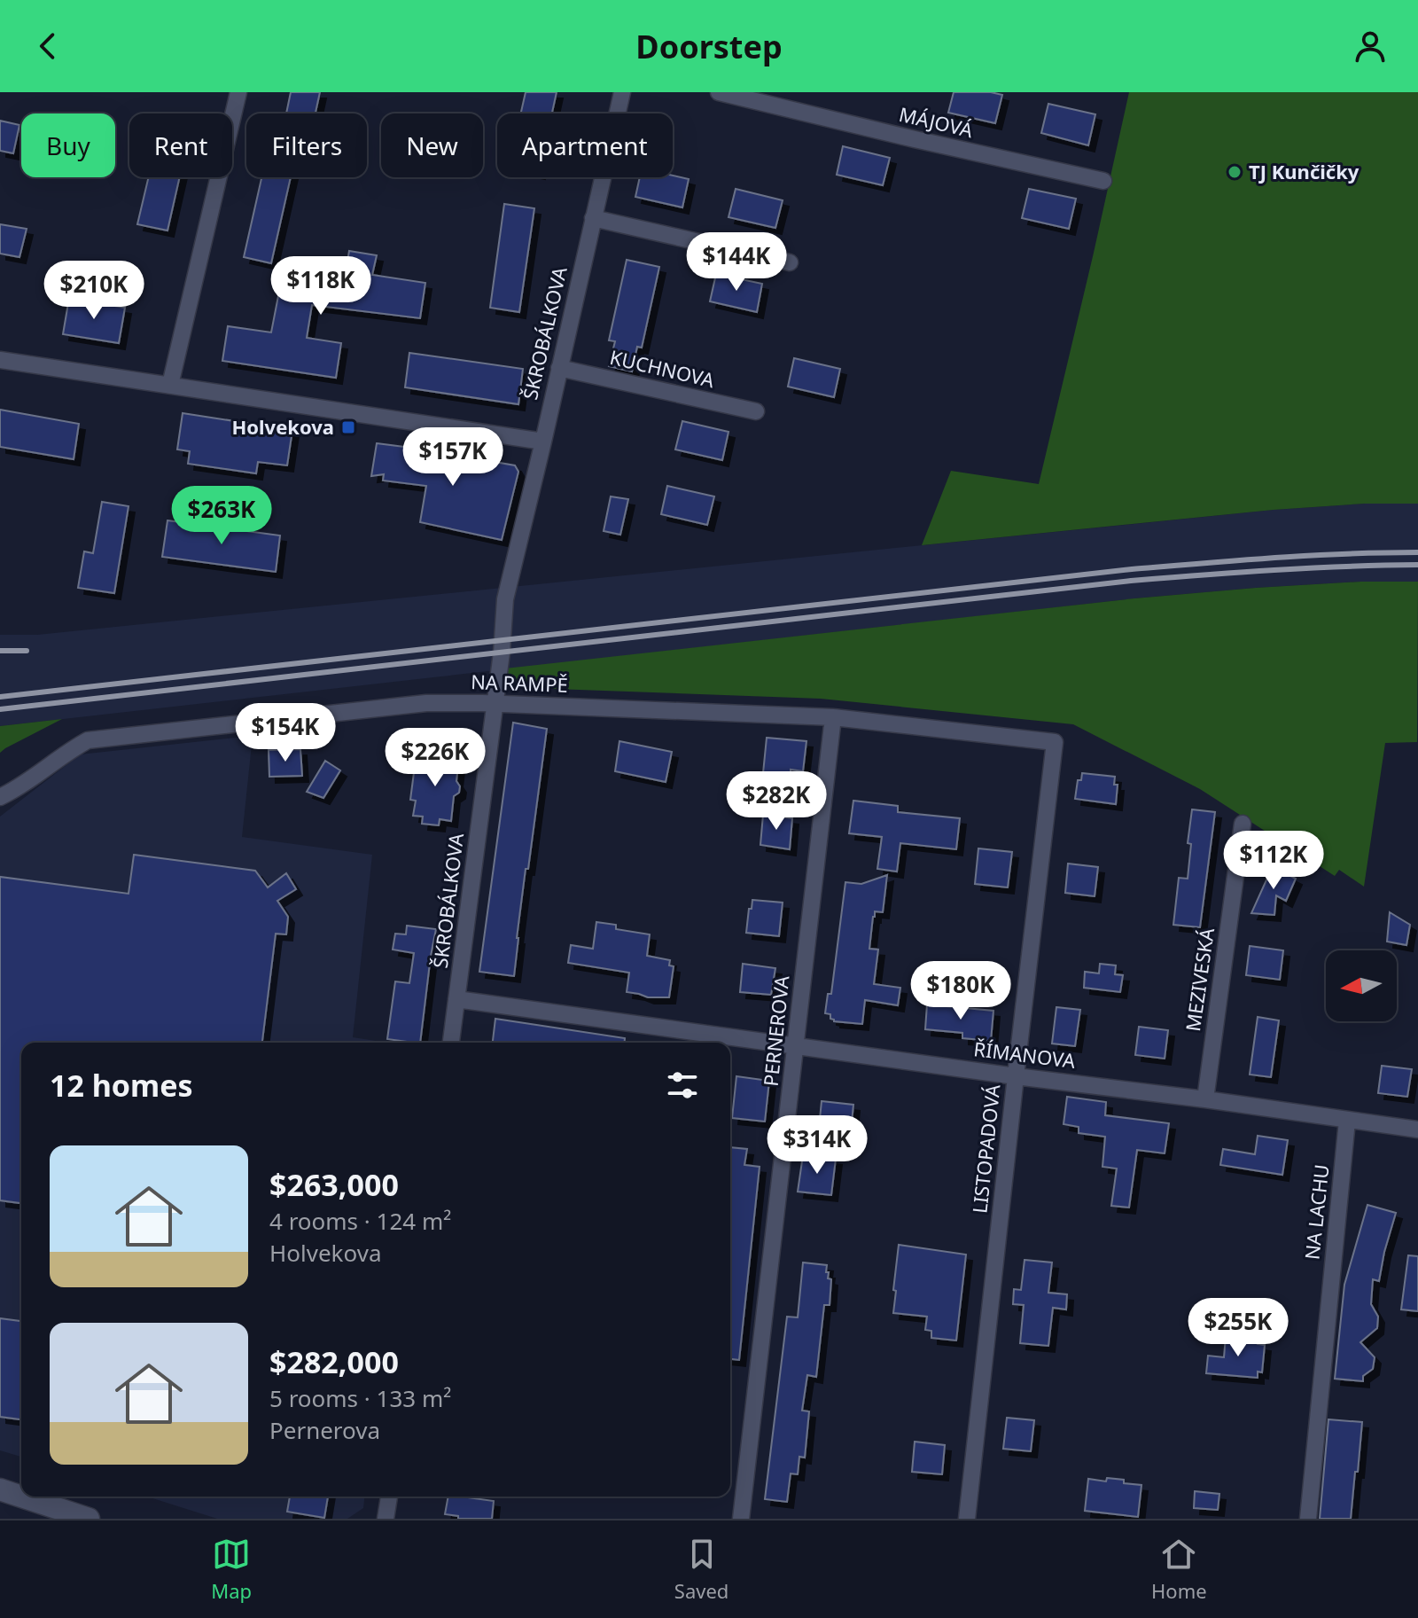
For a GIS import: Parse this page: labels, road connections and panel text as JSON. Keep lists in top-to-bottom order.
{
  "streets": {
    "street": [
      "MÁJOVÁ",
      "ŠKROBÁLKOVA",
      "KUCHNOVA",
      "NA RAMPĚ",
      "MEZIVESKÁ",
      "PERNEROVA",
      "ŘÍMANOVA",
      "LISTOPADOVÁ",
      "NA LACHU"
    ]
  },
  "crossings": [
    ["ŠKROBÁLKOVA", "KUCHNOVA"],
    ["ŠKROBÁLKOVA", "NA RAMPĚ"],
    ["ŠKROBÁLKOVA", "ŘÍMANOVA"],
    ["NA RAMPĚ", "PERNEROVA"],
    ["NA RAMPĚ", "LISTOPADOVÁ"],
    ["MEZIVESKÁ", "ŘÍMANOVA"],
    ["PERNEROVA", "ŘÍMANOVA"],
    ["ŘÍMANOVA", "LISTOPADOVÁ"],
    ["ŘÍMANOVA", "NA LACHU"]
  ],
  "places": {
    "other": ["TJ Kunčičky"],
    "transit": ["Holvekova"]
  },
  "north": "left",
  "page": {
    "header": "Doorstep",
    "chip": [
      "Buy",
      "Rent",
      "Filters",
      "New",
      "Apartment"
    ],
    "price": [
      "$144K",
      "$118K",
      "$210K",
      "$157K",
      "$263K",
      "$154K",
      "$226K",
      "$282K",
      "$112K",
      "$180K",
      "$314K",
      "$255K"
    ],
    "heading": "12 homes",
    "list": [
      {
        "name": "$263,000",
        "note": "4 rooms · 124 m² · Holvekova"
      },
      {
        "name": "$282,000",
        "note": "5 rooms · 133 m² · Pernerova"
      }
    ],
    "tabs": ["Map", "Saved", "Home"]
  }
}
